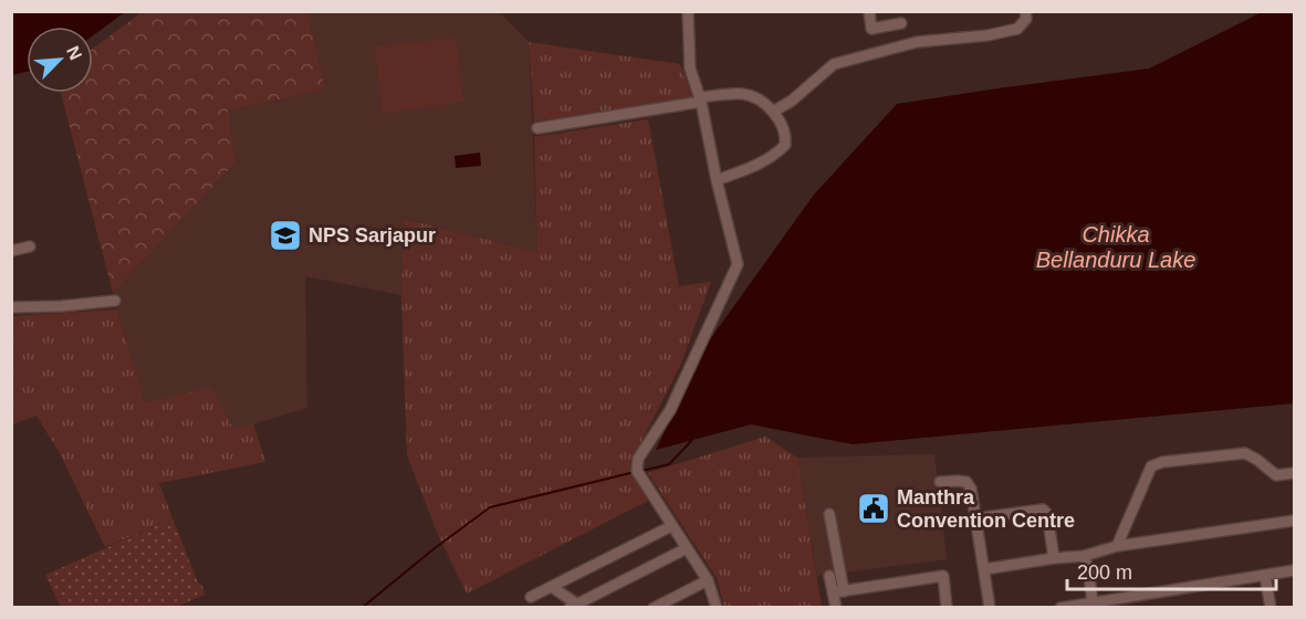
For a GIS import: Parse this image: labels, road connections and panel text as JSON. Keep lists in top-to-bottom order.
{
  "water": ["Chikka Bellanduru Lake"],
  "places": {
    "school or university": ["NPS Sarjapur"],
    "public building": ["Manthra Convention Centre"]
  },
  "scale_bar": "200 m",
  "north": "top right"
}
